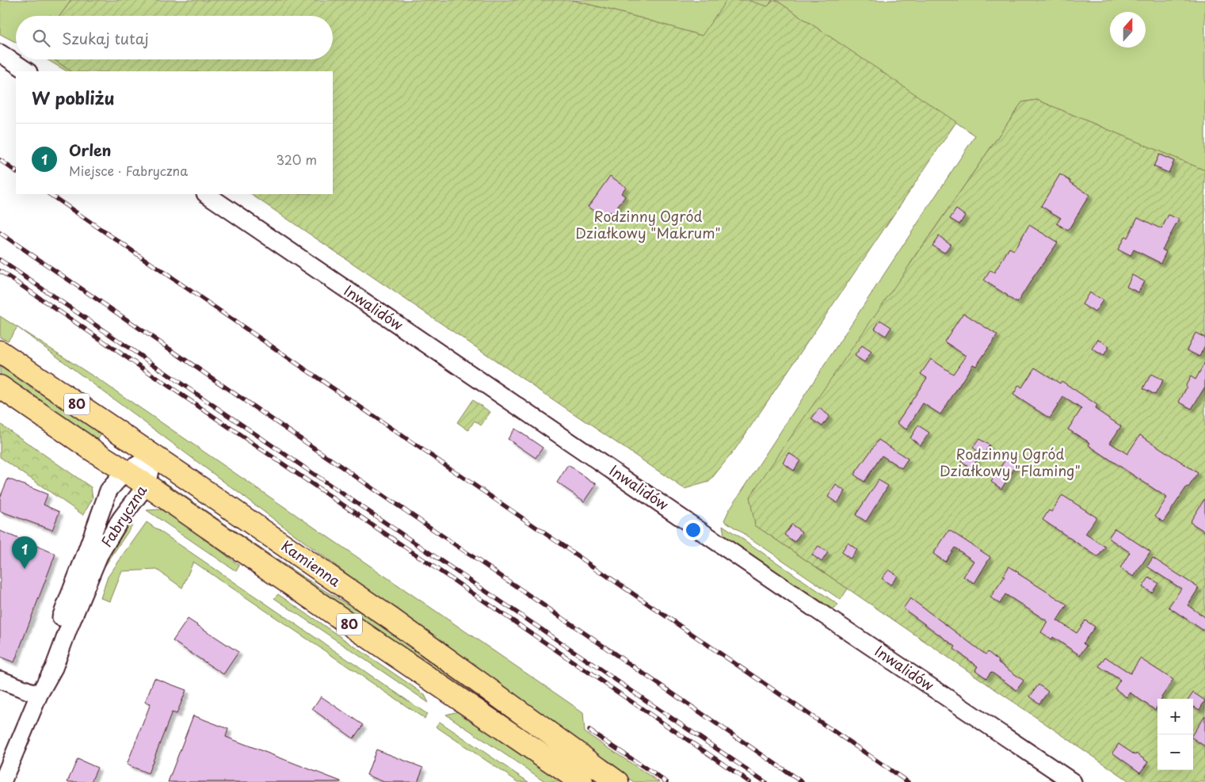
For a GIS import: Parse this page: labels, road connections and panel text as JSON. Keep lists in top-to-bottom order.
{
  "streets": {
    "main road": ["80", "Kamienna"],
    "street": ["Inwalidów", "Fabryczna"]
  },
  "crossings": [
    ["Fabryczna", "Kamienna"]
  ],
  "parks": ["Rodzinny Ogród Działkowy \"Makrum\"", "Rodzinny Ogród Działkowy \"Flaming\""],
  "north": "top",
  "page": {
    "search": "Szukaj tutaj",
    "heading": "W pobliżu",
    "list": [
      {
        "mark": "1",
        "name": "Orlen",
        "note": "Miejsce · Fabryczna",
        "value": "320 m"
      }
    ],
    "pins": "1",
    "map_buttons": ["+", "−"]
  }
}
